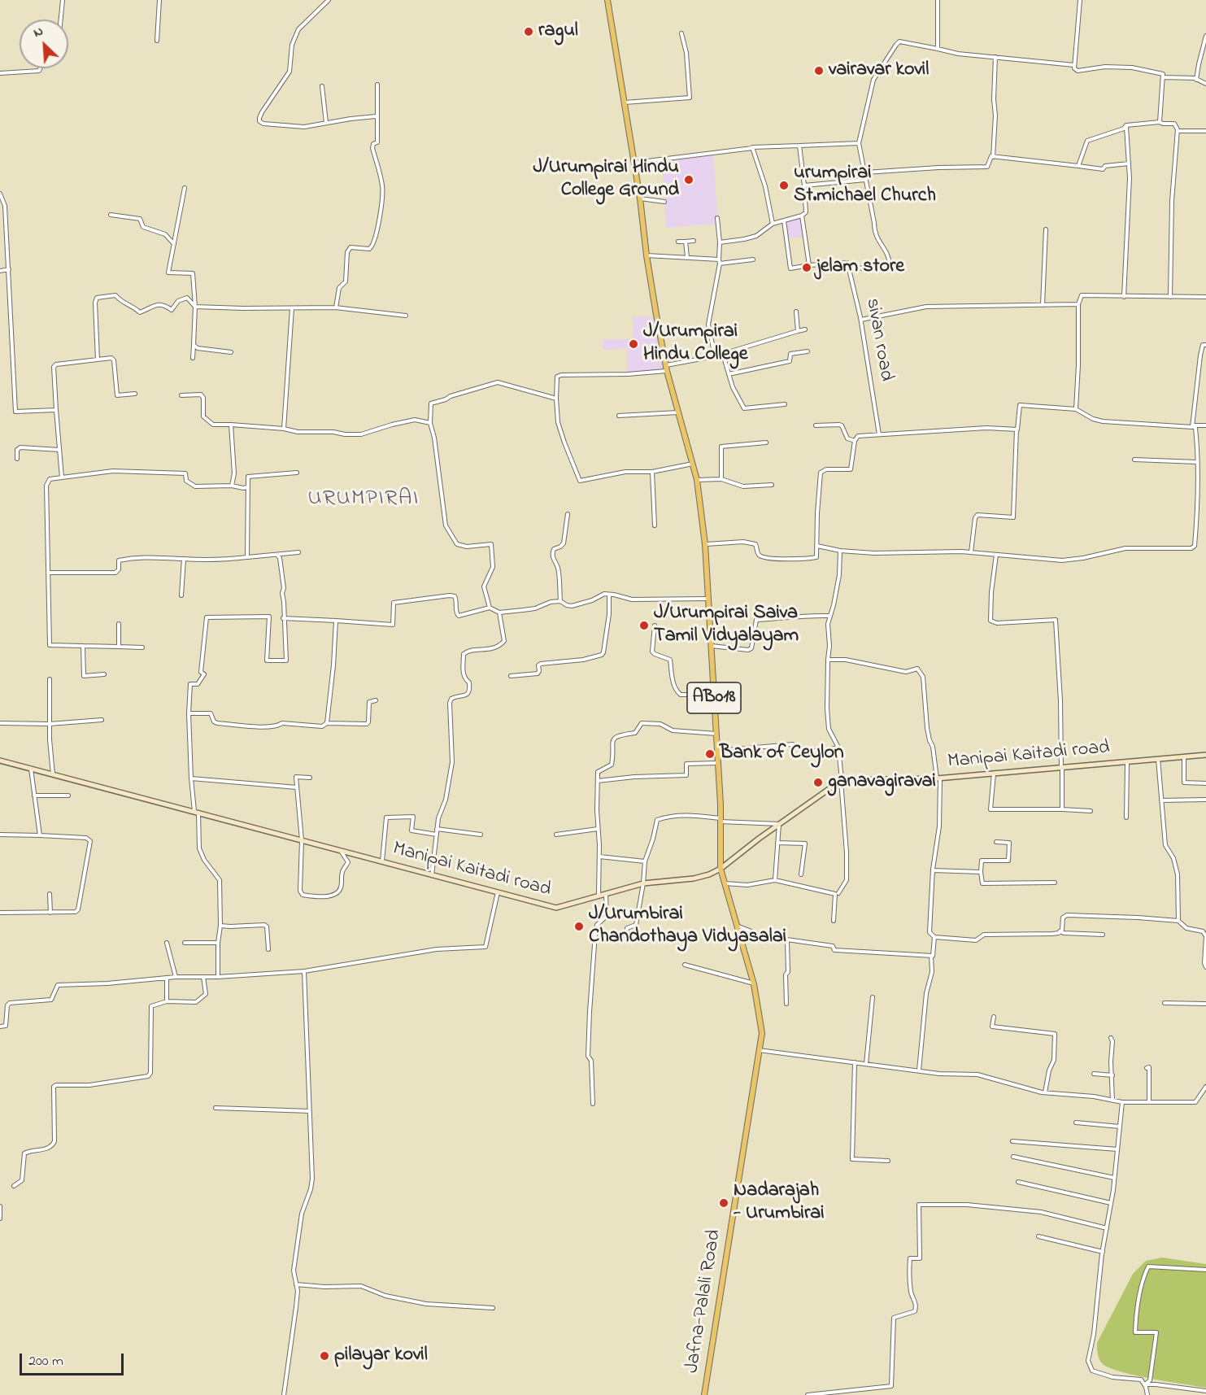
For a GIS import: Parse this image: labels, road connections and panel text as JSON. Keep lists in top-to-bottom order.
{
  "streets": {
    "main road": ["AB018", "Manipai Kaitadi road", "Jafna-Palali Road"],
    "street": ["sivan road"]
  },
  "crossings": [
    ["Manipai Kaitadi road", "Jafna-Palali Road"]
  ],
  "districts": ["URUMPIRAI"],
  "places": [
    "ragul",
    "vairavar kovil",
    "J/Urumpirai Hindu College Ground",
    "urumpirai St.michael Church",
    "jelam store",
    "J/Urumpirai Hindu College",
    "J/Urumpirai Saiva Tamil Vidyalayam",
    "Bank of Ceylon",
    "ganavagiravai",
    "J/Urumbirai Chandothaya Vidyasalai",
    "Nadarajah - Urumbirai",
    "pilayar kovil"
  ],
  "scale_bar": "200 m",
  "north": "top left"
}
